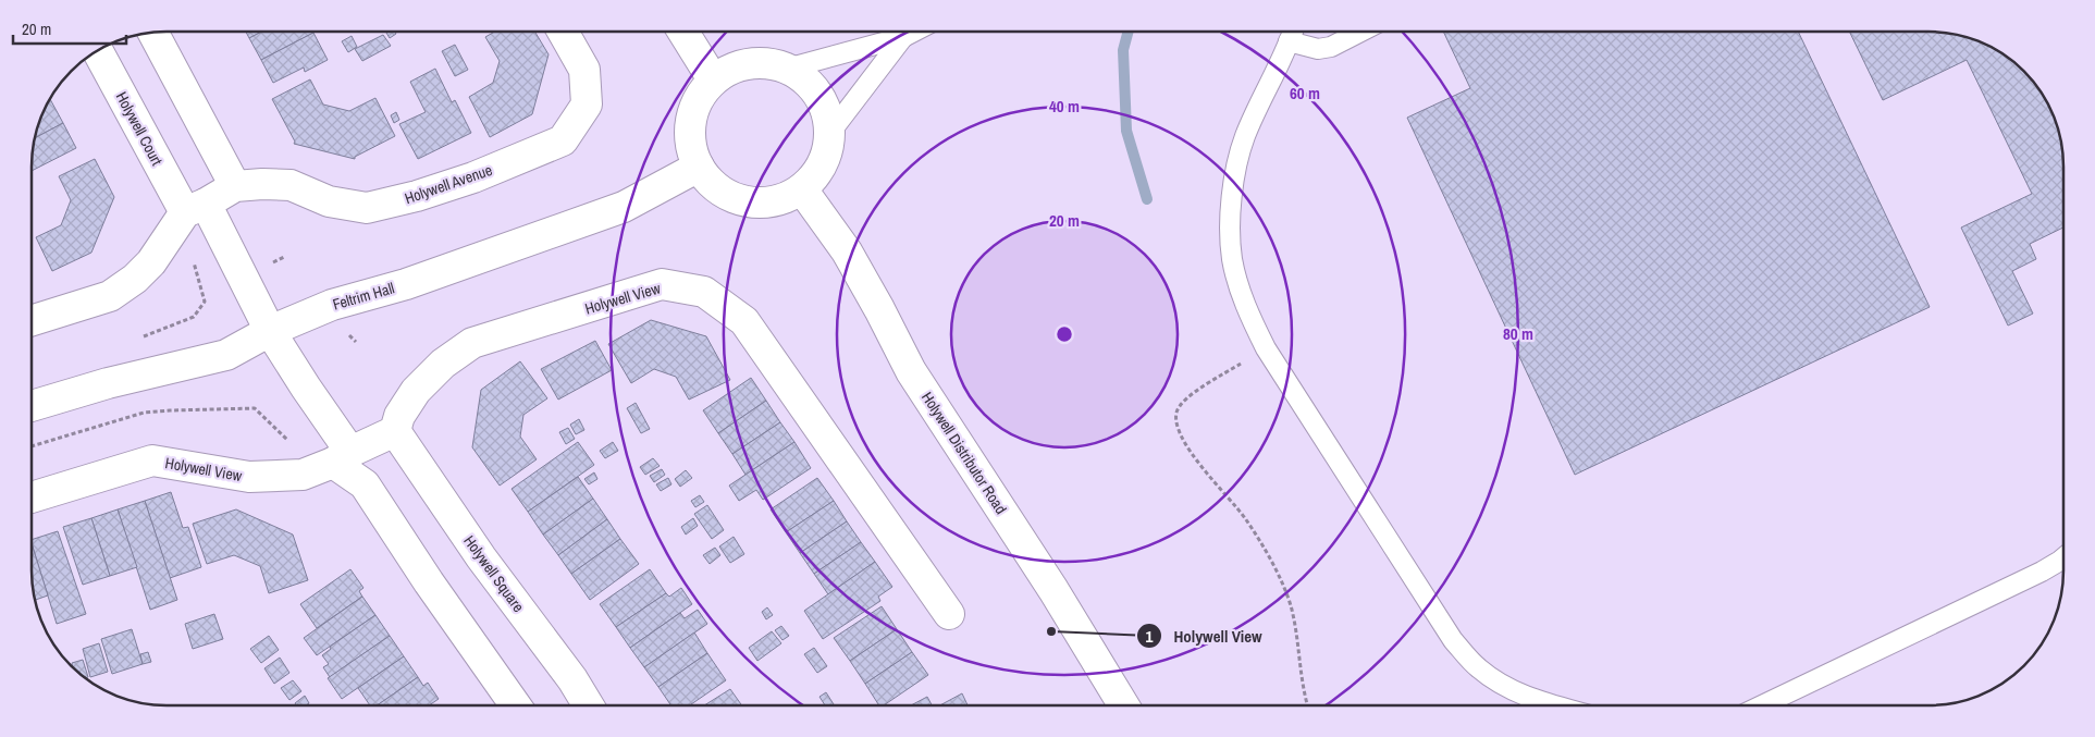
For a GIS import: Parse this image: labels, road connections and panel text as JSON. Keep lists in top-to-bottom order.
{
  "streets": {
    "street": [
      "Holywell Court",
      "Holywell Avenue",
      "Feltrim Hall",
      "Holywell View",
      "Holywell Distributor Road",
      "Holywell Square"
    ]
  },
  "crossings": [
    ["Holywell Court", "Holywell Avenue"],
    ["Feltrim Hall", "Holywell Distributor Road"],
    ["Holywell View", "Holywell Square"]
  ],
  "places": ["Holywell View"],
  "scale_bar": "20 m",
  "rings": [
    "60 m",
    "40 m",
    "20 m",
    "80 m"
  ]
}
